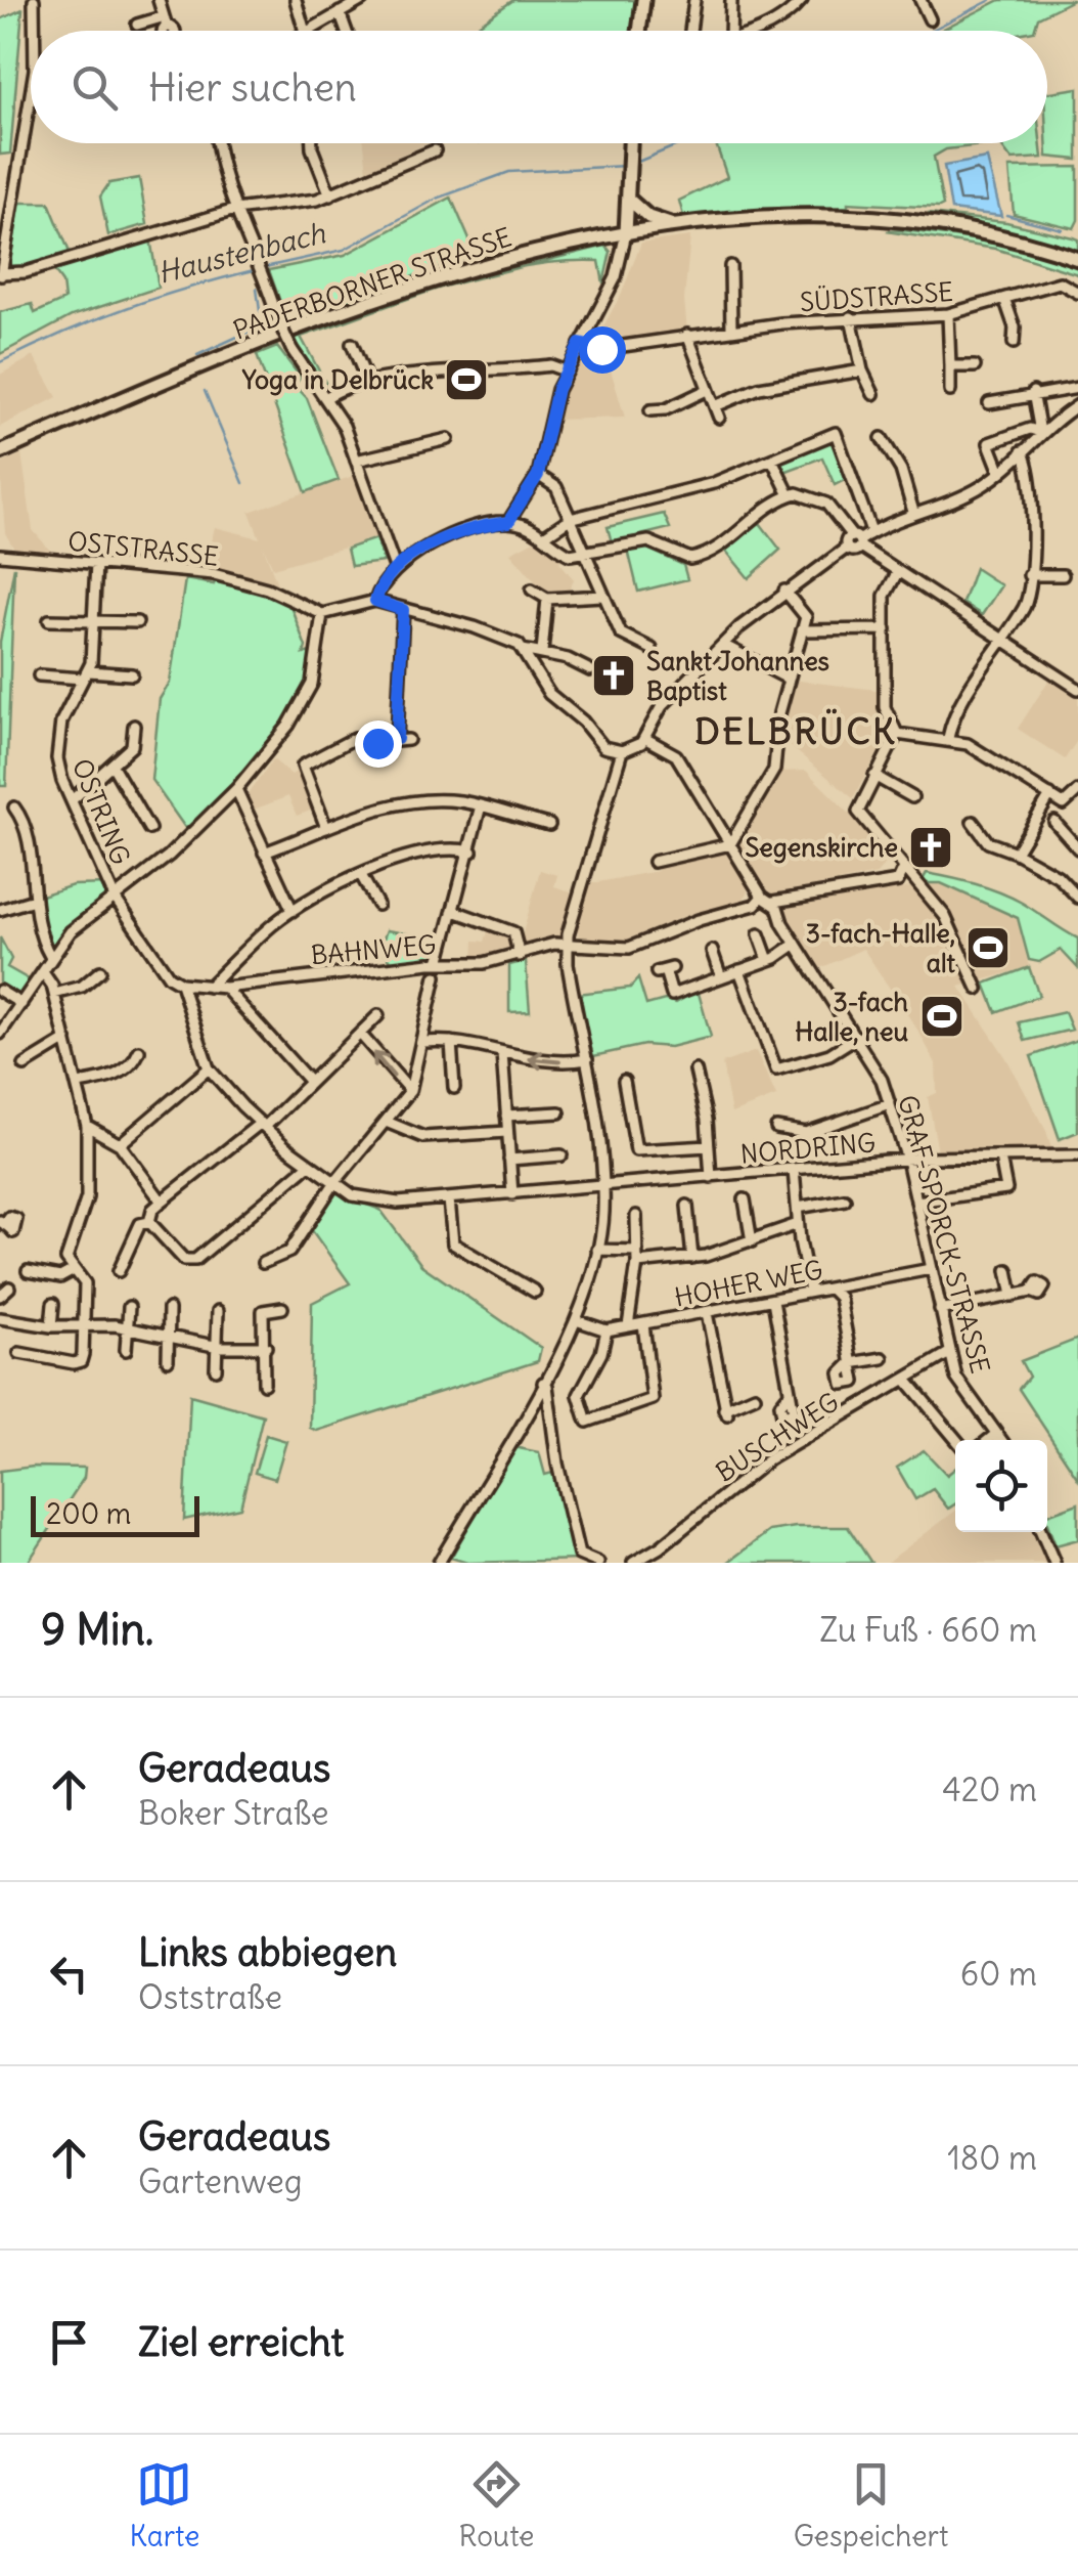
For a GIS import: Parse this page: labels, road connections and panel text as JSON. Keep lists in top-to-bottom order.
{
  "streets": {
    "main road": ["PADERBORNER STRASSE"],
    "street": [
      "SÜDSTRASSE",
      "OSTSTRASSE",
      "OSTRING",
      "BAHNWEG",
      "NORDRING",
      "GRAF-SPORCK-STRASSE",
      "HOHER WEG",
      "BUSCHWEG"
    ]
  },
  "crossings": [
    ["OSTSTRASSE", "OSTRING"],
    ["OSTRING", "BAHNWEG"],
    ["NORDRING", "GRAF-SPORCK-STRASSE"],
    ["GRAF-SPORCK-STRASSE", "HOHER WEG"],
    ["GRAF-SPORCK-STRASSE", "BUSCHWEG"]
  ],
  "districts": ["DELBRÜCK"],
  "water": ["Haustenbach"],
  "places": {
    "sports": ["Yoga in Delbrück", "3-fach-Halle, alt", "3-fach Halle, neu"],
    "church": ["Sankt Johannes Baptist", "Segenskirche"]
  },
  "scale_bar": "200 m",
  "page": {
    "search": "Hier suchen",
    "scale": "200 m",
    "heading": ["9 Min.", "Zu Fuß · 660 m"],
    "list": [
      ["Geradeaus", "Boker Straße", "420 m"],
      ["Links abbiegen", "Oststraße", "60 m"],
      ["Geradeaus", "Gartenweg", "180 m"],
      "Ziel erreicht"
    ],
    "nav": ["Karte", "Route", "Gespeichert"]
  }
}
